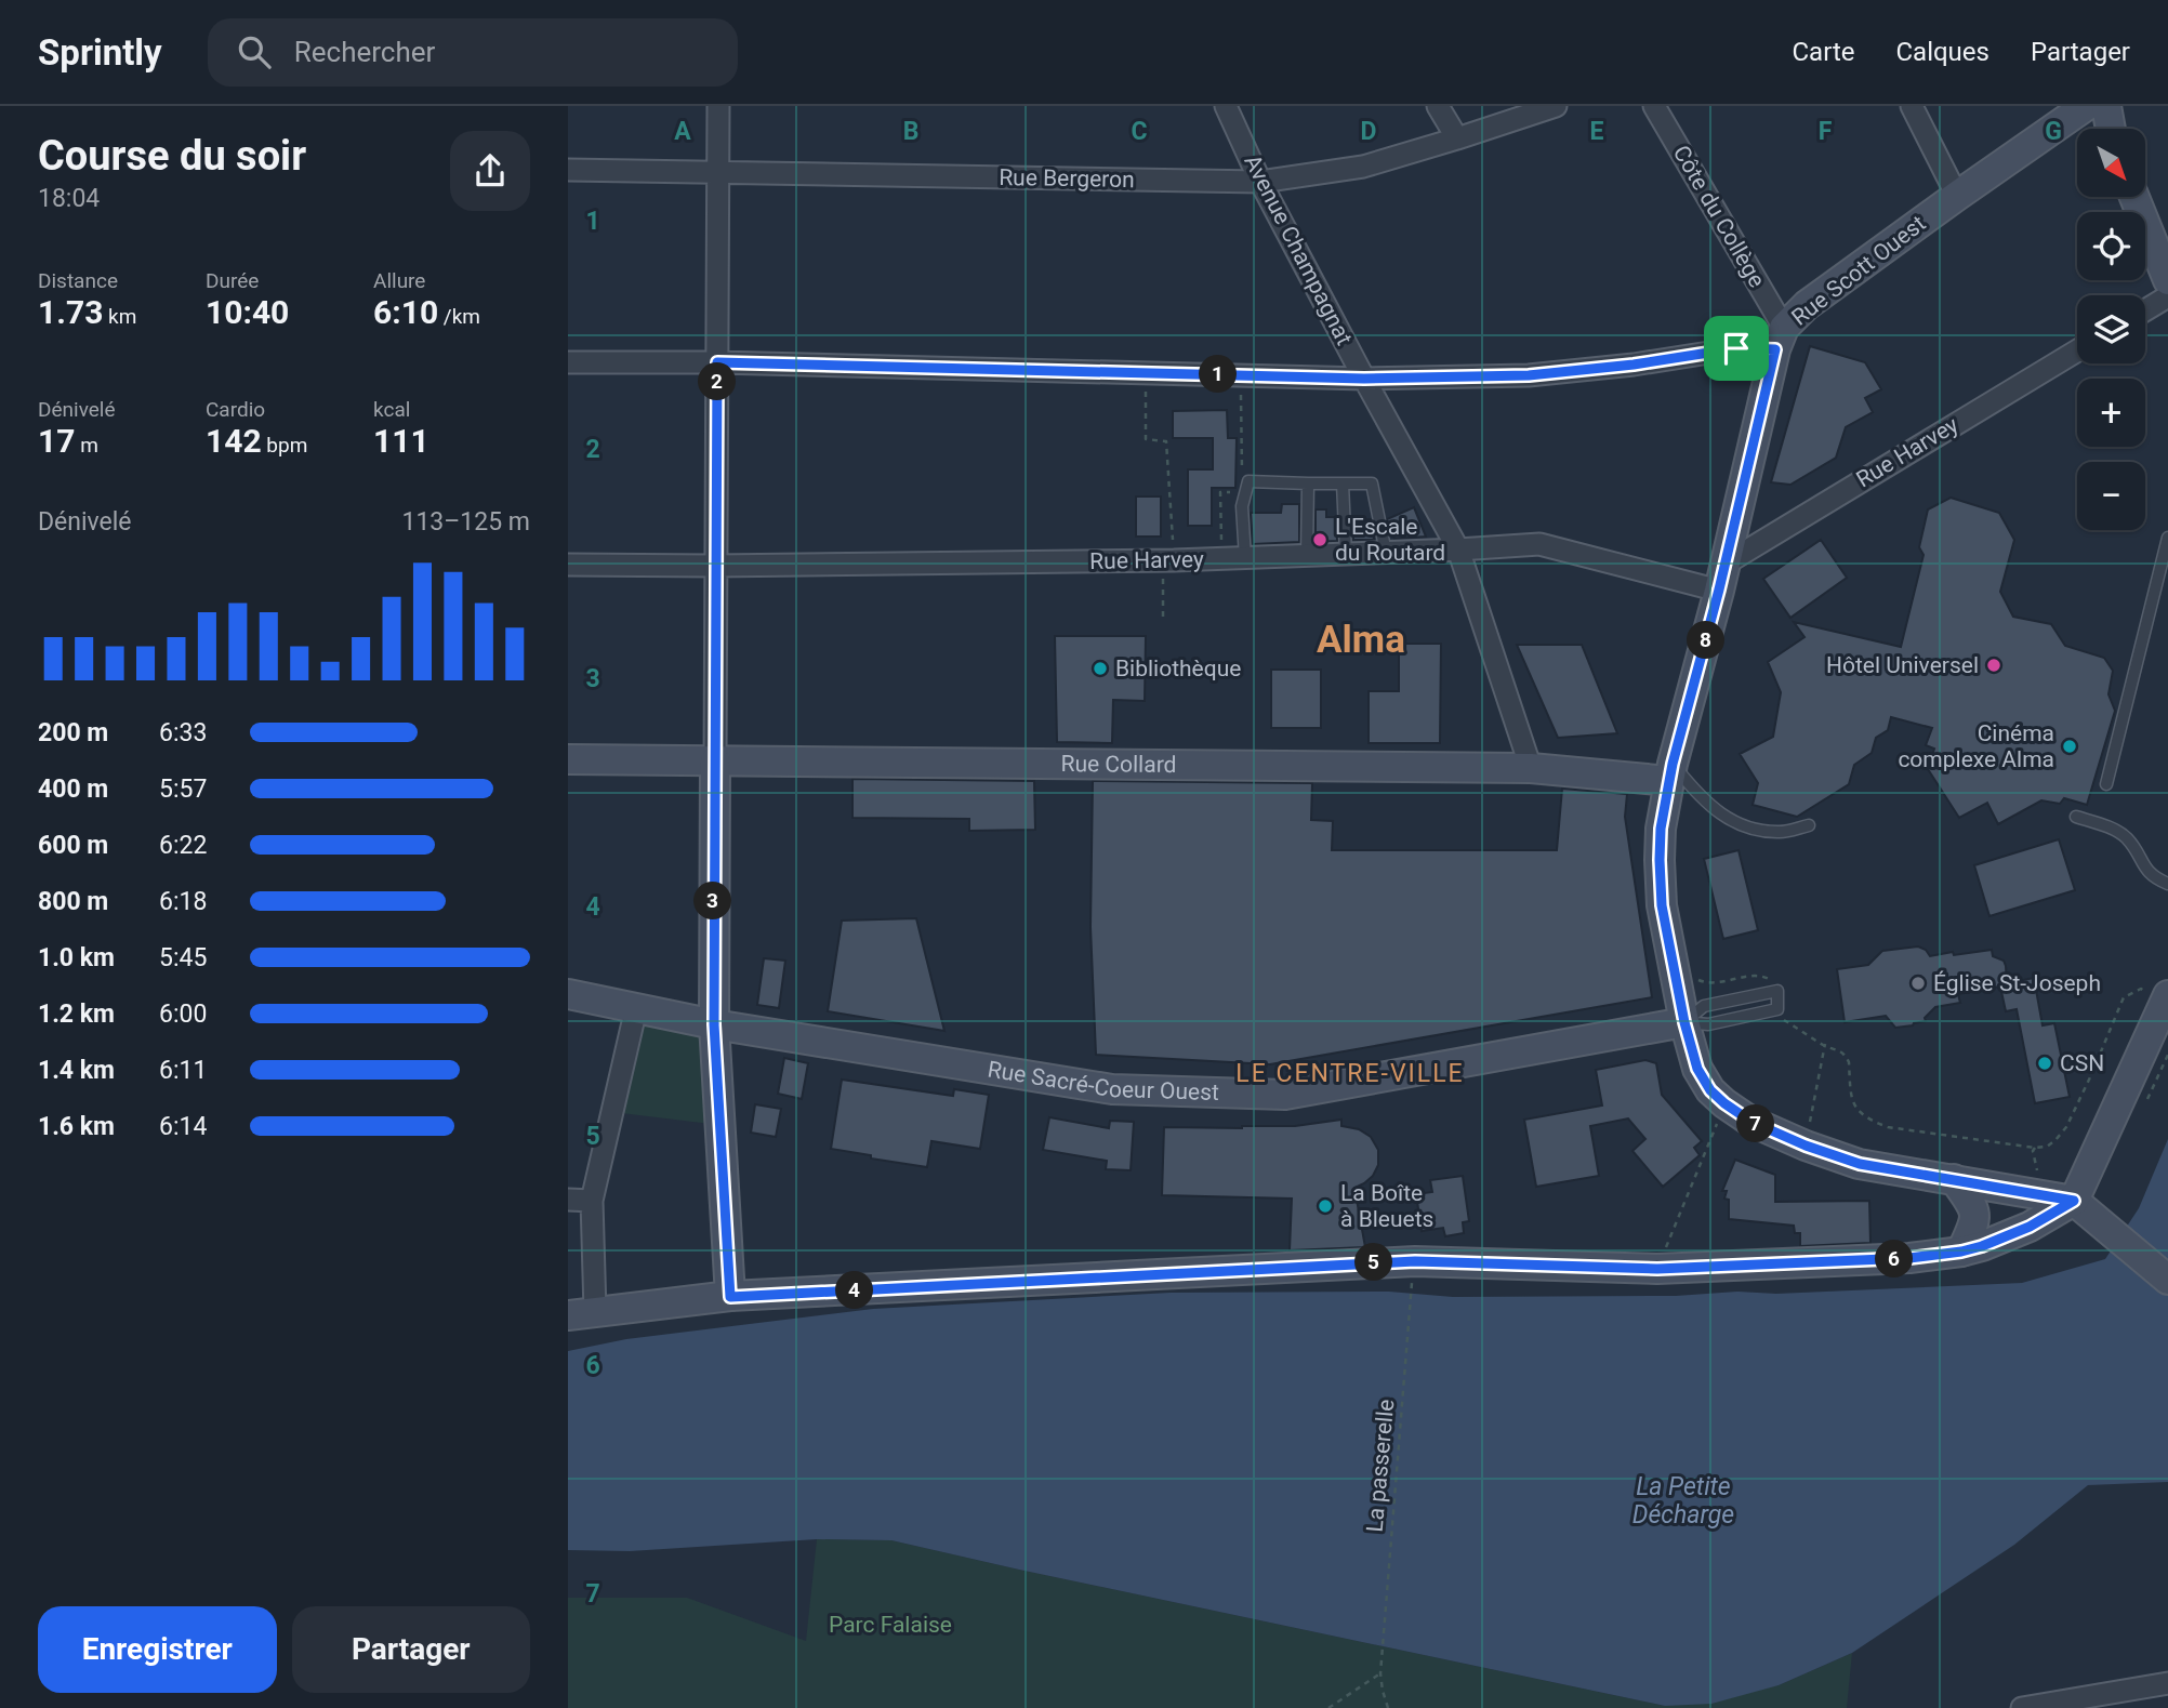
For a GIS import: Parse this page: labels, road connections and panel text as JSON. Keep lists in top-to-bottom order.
{
  "streets": {
    "street": [
      "Rue Bergeron",
      "Côte du Collège",
      "Avenue Champagnat",
      "Rue Scott Ouest",
      "Rue Harvey",
      "Rue Collard",
      "Rue Sacré-Coeur Ouest"
    ],
    "path": ["La passerelle"]
  },
  "crossings": [
    ["Rue Bergeron", "Avenue Champagnat"],
    ["Côte du Collège", "Rue Scott Ouest"],
    ["Avenue Champagnat", "Rue Scott Ouest"],
    ["Avenue Champagnat", "Rue Harvey"],
    ["Avenue Champagnat", "Rue Collard"]
  ],
  "districts": ["Alma", "LE CENTRE-VILLE"],
  "water": ["La Petite Décharge"],
  "parks": ["Parc Falaise"],
  "places": [
    "L'Escale du Routard",
    "Hôtel Universel",
    "Bibliothèque",
    "Cinéma complexe Alma",
    "Église St-Joseph",
    "CSN",
    "La Boîte à Bleuets"
  ],
  "north": "bottom right",
  "page": {
    "header": "Sprintly",
    "search": "Rechercher",
    "nav": ["Carte", "Calques", "Partager"],
    "heading": ["Course du soir", "18:04"],
    "map_buttons": ["+", "−"],
    "stats": [
      ["Distance", "1.73 km"],
      ["Durée", "10:40"],
      ["Allure", "6:10 /km"],
      ["Dénivelé", "17 m"],
      ["Cardio", "142 bpm"],
      ["kcal", "111"]
    ],
    "pins": [
      "1",
      "2",
      "8",
      "3",
      "7",
      "6",
      "5",
      "4"
    ],
    "chart": ["Dénivelé", "113–125 m"],
    "list": [
      {
        "name": "200 m",
        "note": "6:33"
      },
      {
        "name": "400 m",
        "note": "5:57"
      },
      {
        "name": "600 m",
        "note": "6:22"
      },
      {
        "name": "800 m",
        "note": "6:18"
      },
      {
        "name": "1.0 km",
        "note": "5:45"
      },
      {
        "name": "1.2 km",
        "note": "6:00"
      },
      {
        "name": "1.4 km",
        "note": "6:11"
      },
      {
        "name": "1.6 km",
        "note": "6:14"
      }
    ],
    "buttons": ["Enregistrer", "Partager"]
  },
  "grid": {
    "columns": [
      "A",
      "B",
      "C",
      "D",
      "E",
      "F",
      "G"
    ],
    "rows": [
      "1",
      "2",
      "3",
      "4",
      "5",
      "6",
      "7"
    ]
  }
}
